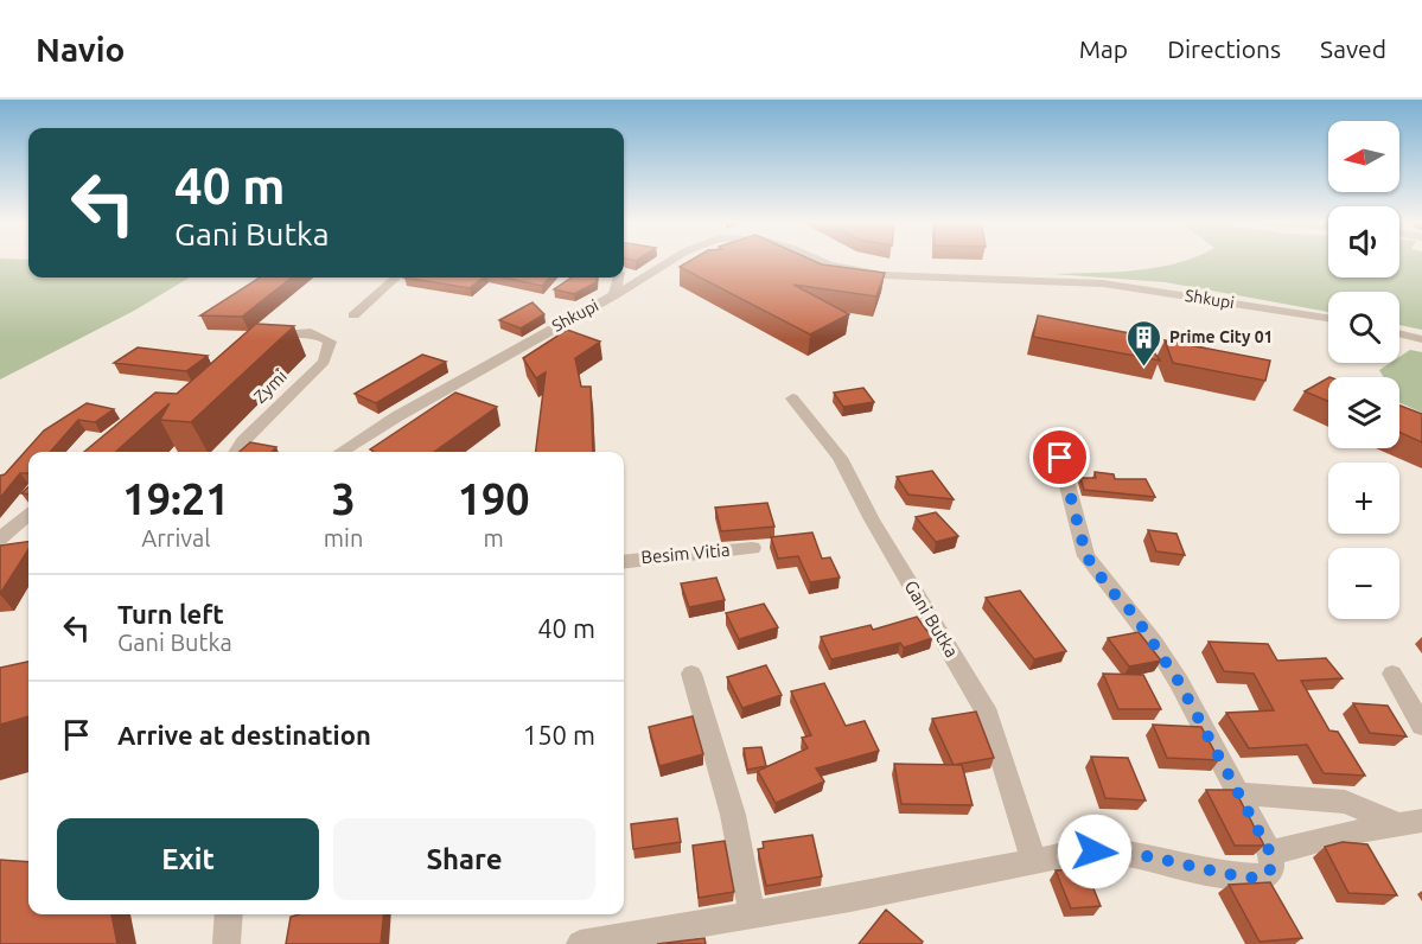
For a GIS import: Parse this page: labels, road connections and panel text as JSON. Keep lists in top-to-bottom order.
{
  "streets": {
    "street": [
      "Shkupi",
      "Zymi",
      "Besim Vitia",
      "Gani Butka"
    ]
  },
  "places": {
    "building": ["Prime City 01"]
  },
  "north": "left",
  "page": {
    "header": "Navio",
    "nav": ["Map", "Directions", "Saved"],
    "map_buttons": ["+", "−"],
    "turn": ["40 m", "Gani Butka"],
    "eta": [
      "19:21",
      "Arrival",
      "3",
      "min",
      "190",
      "m"
    ],
    "list": [
      {
        "name": "Turn left",
        "note": "Gani Butka",
        "value": "40 m"
      },
      {
        "name": "Arrive at destination",
        "value": "150 m"
      }
    ],
    "buttons": ["Exit", "Share"]
  }
}
